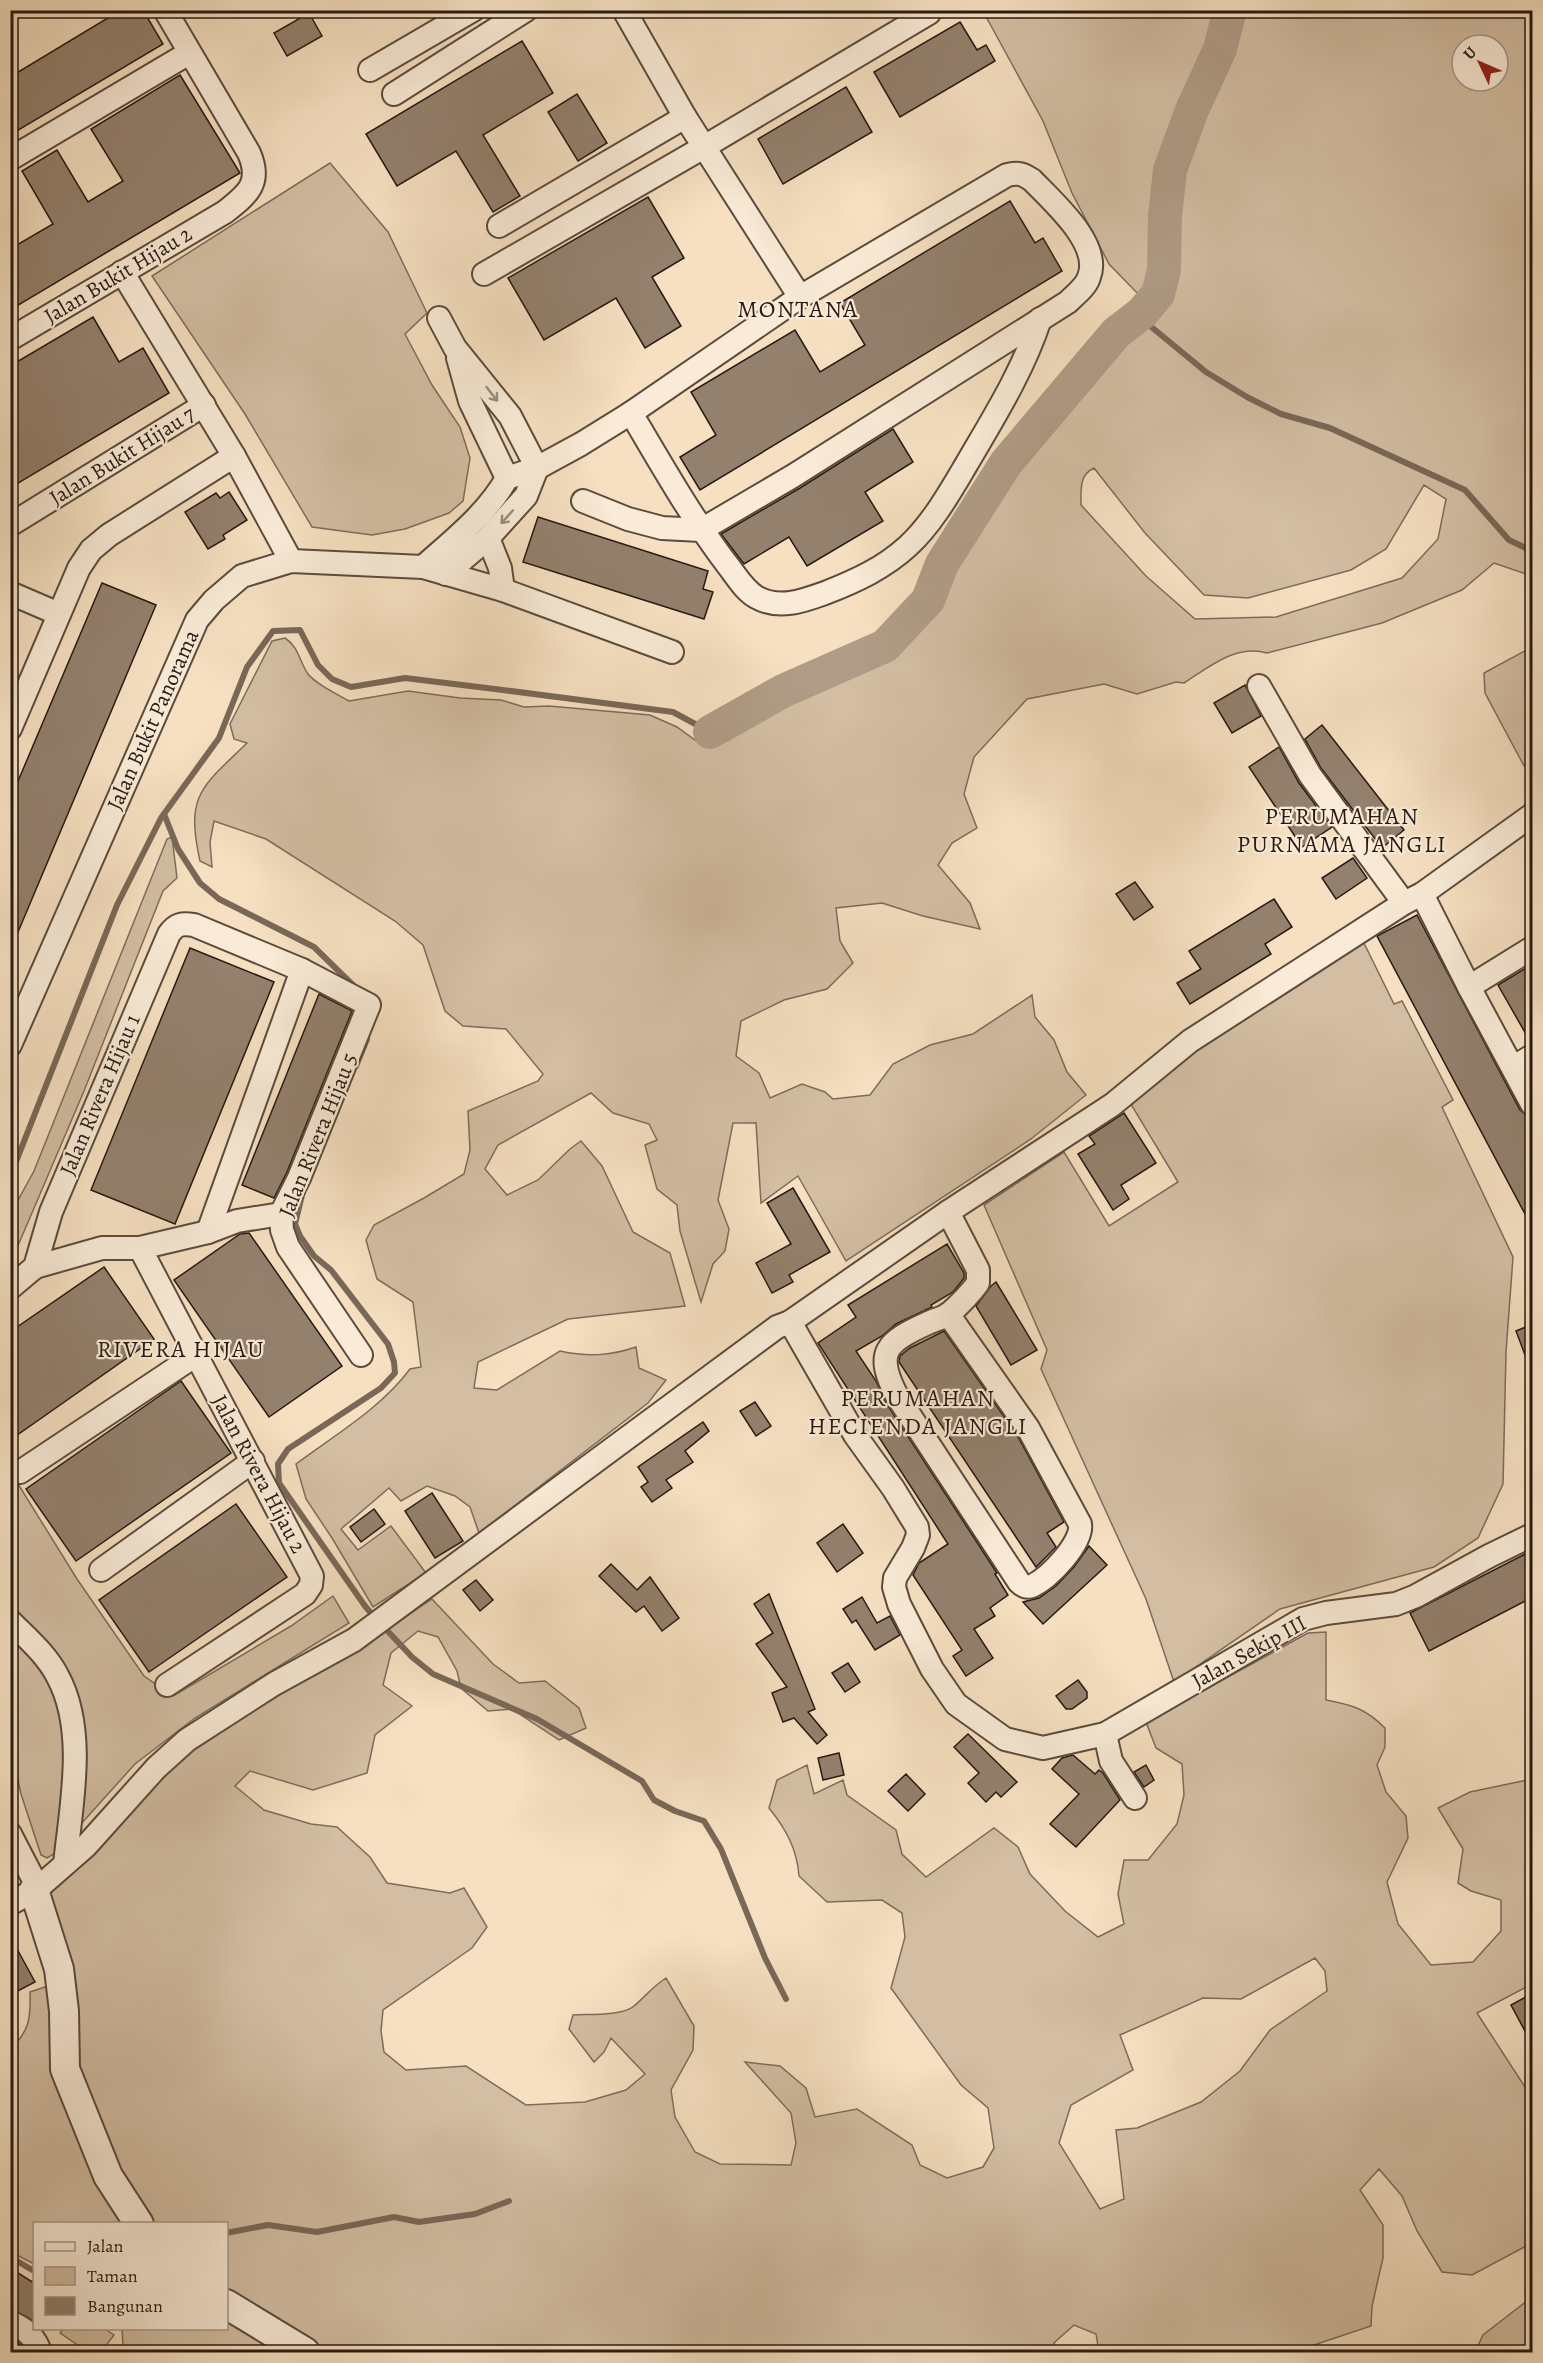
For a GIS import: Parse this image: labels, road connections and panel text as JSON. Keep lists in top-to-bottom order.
{
  "streets": {
    "street": [
      "Jalan Bukit Hijau 2",
      "Jalan Bukit Hijau 7",
      "Jalan Bukit Panorama",
      "Jalan Rivera Hijau 1",
      "Jalan Rivera Hijau 5",
      "Jalan Rivera Hijau 2",
      "Jalan Sekip III"
    ]
  },
  "crossings": [
    ["Jalan Rivera Hijau 1", "Jalan Rivera Hijau 5"]
  ],
  "districts": [
    "MONTANA",
    "PERUMAHAN PURNAMA JANGLI",
    "RIVERA HIJAU",
    "PERUMAHAN HECIENDA JANGLI"
  ],
  "legend": ["Jalan", "Taman", "Bangunan"],
  "north": "top left"
}
